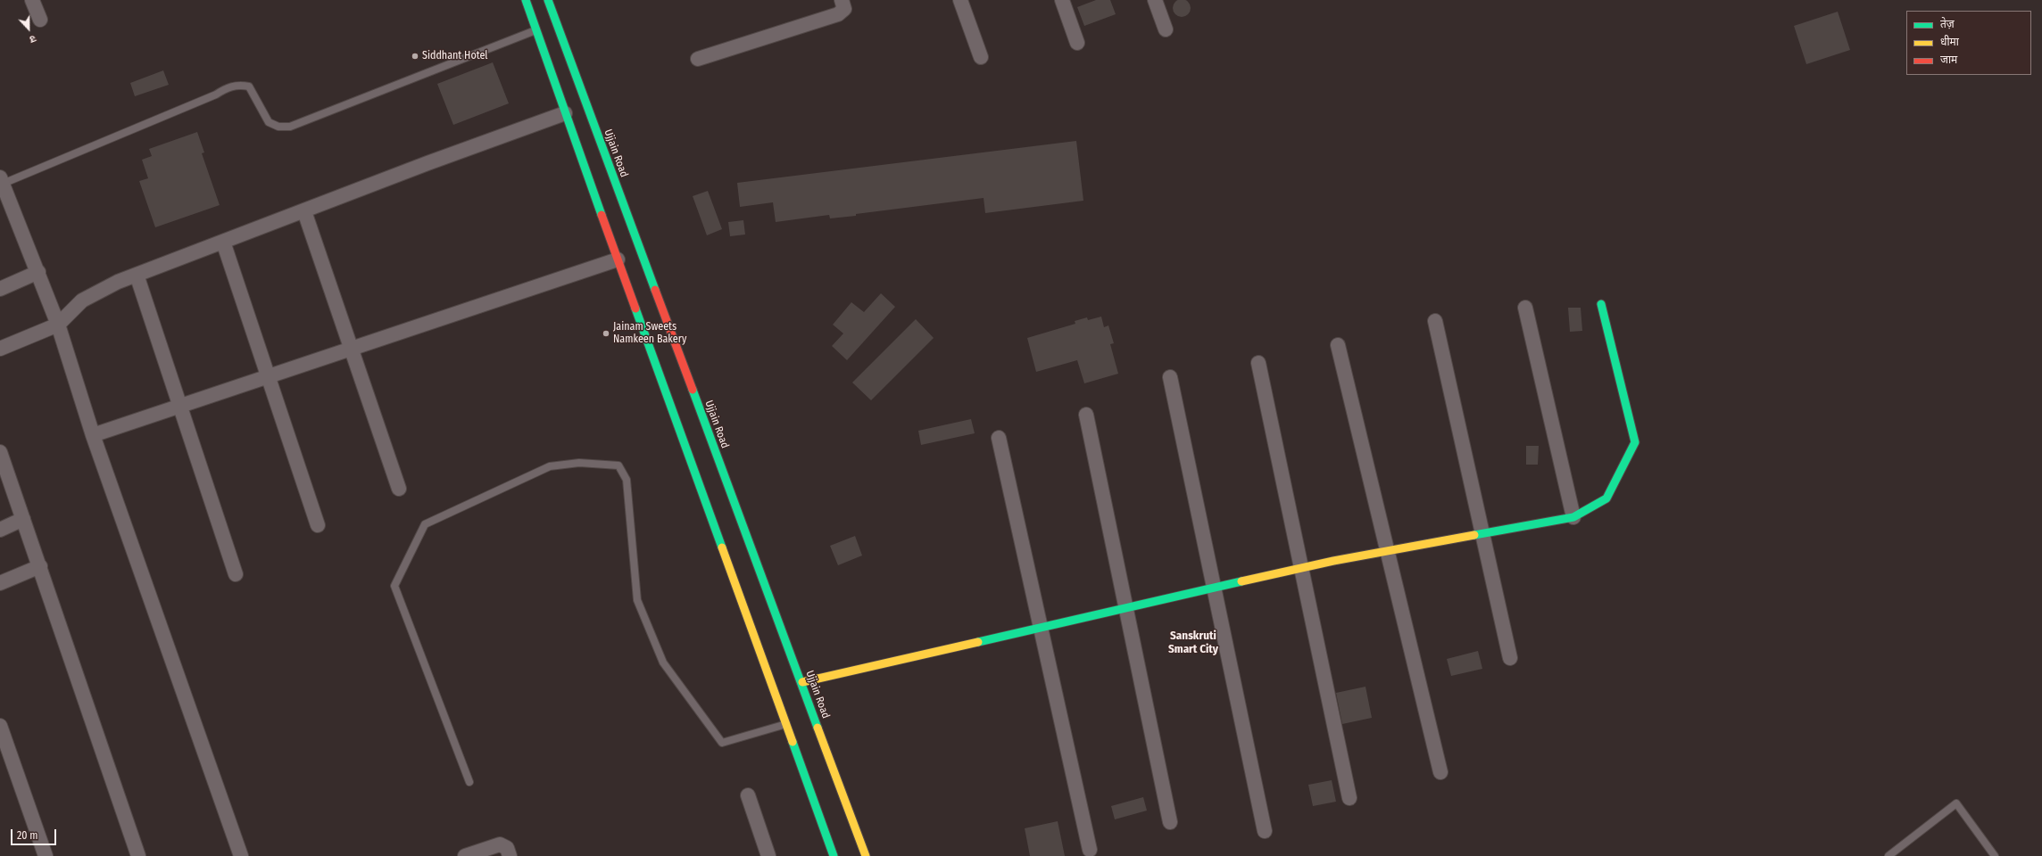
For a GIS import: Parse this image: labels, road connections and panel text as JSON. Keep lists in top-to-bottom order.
{
  "streets": {
    "main road": ["Ujjain Road"]
  },
  "districts": ["Sanskruti Smart City"],
  "places": ["Siddhant Hotel", "Jainam Sweets Namkeen Bakery"],
  "legend": ["तेज़", "धीमा", "जाम"],
  "scale_bar": "20 m",
  "north": "bottom"
}
